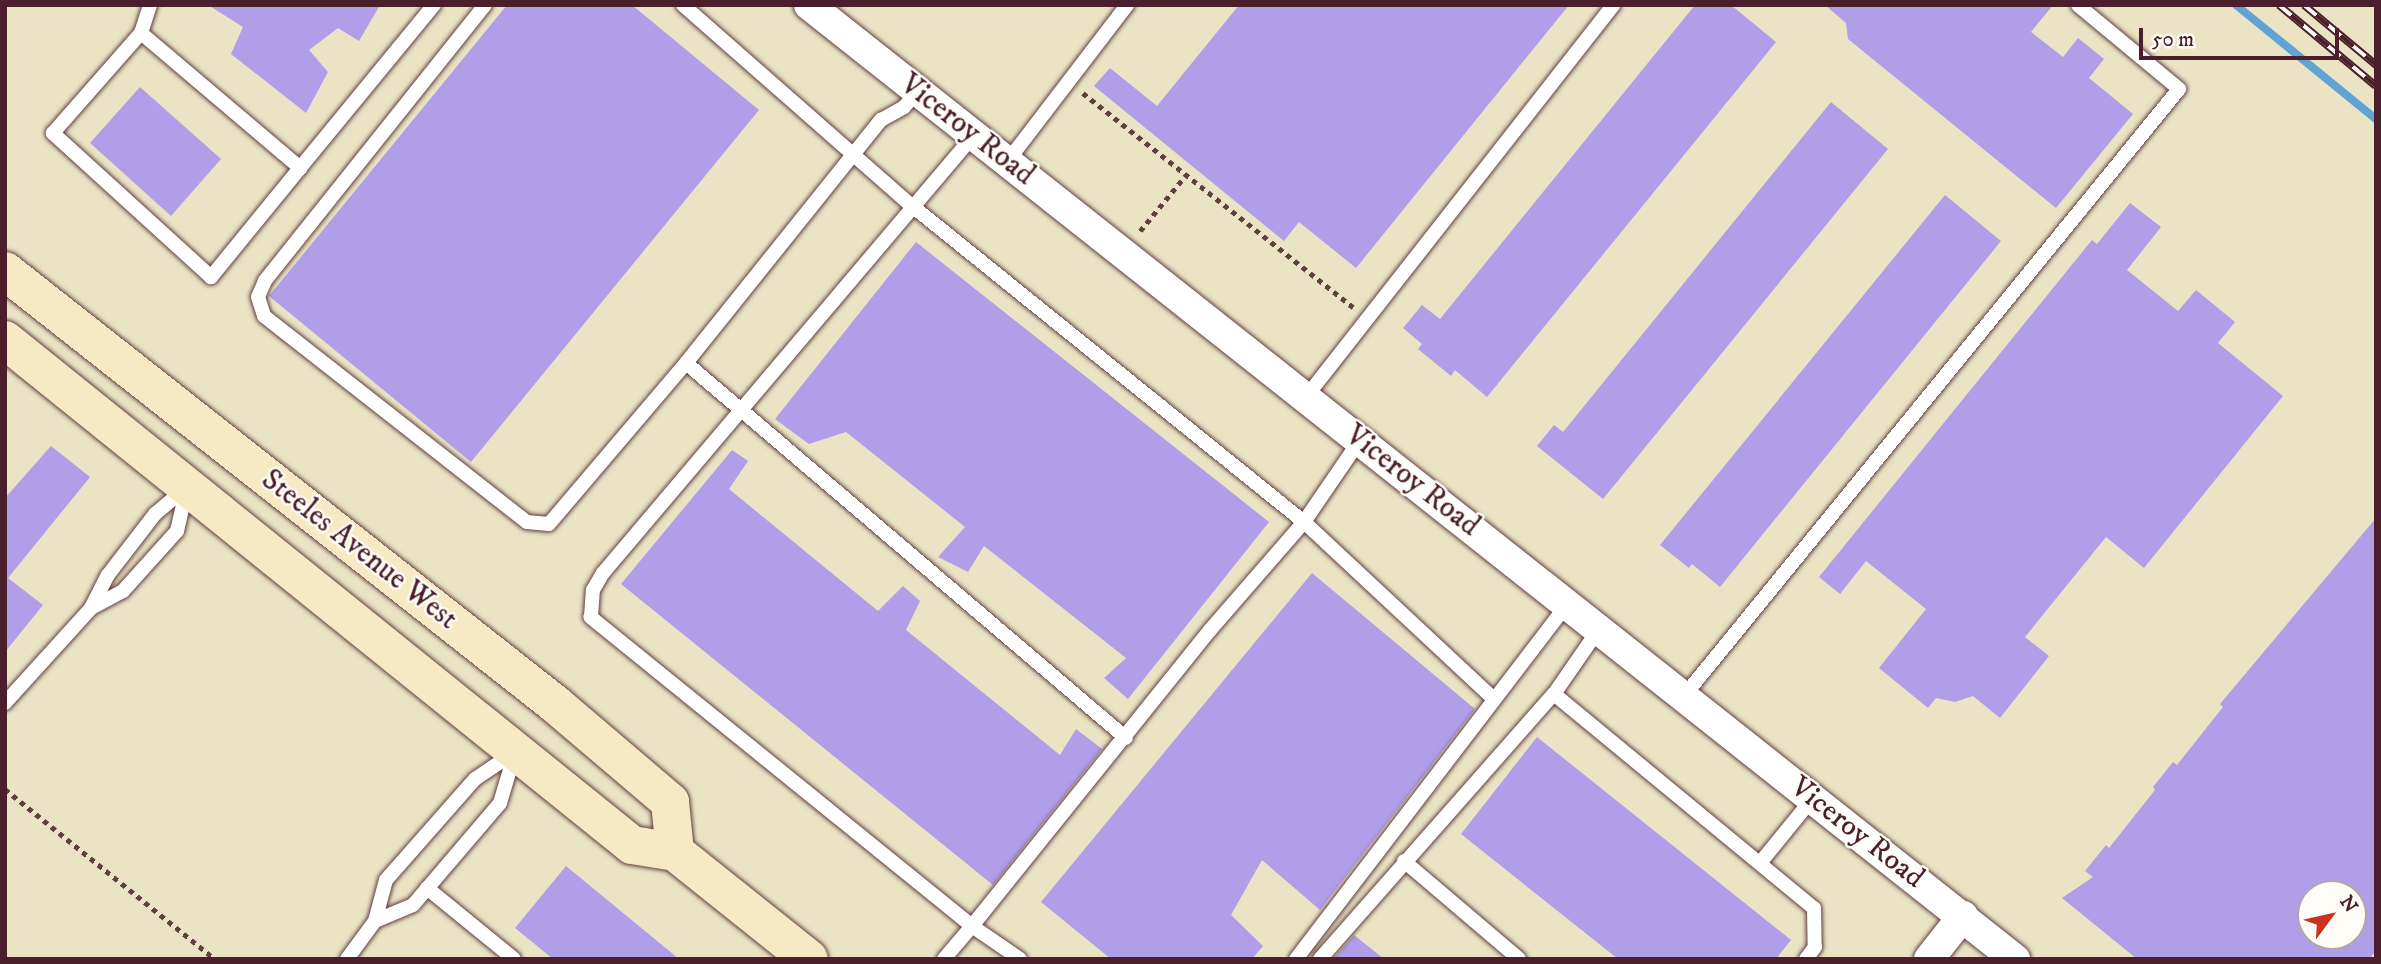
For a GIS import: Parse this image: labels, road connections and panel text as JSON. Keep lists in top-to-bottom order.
{
  "streets": {
    "main road": ["Steeles Avenue West"],
    "street": ["Viceroy Road"]
  },
  "scale_bar": "50 m",
  "north": "top right"
}
